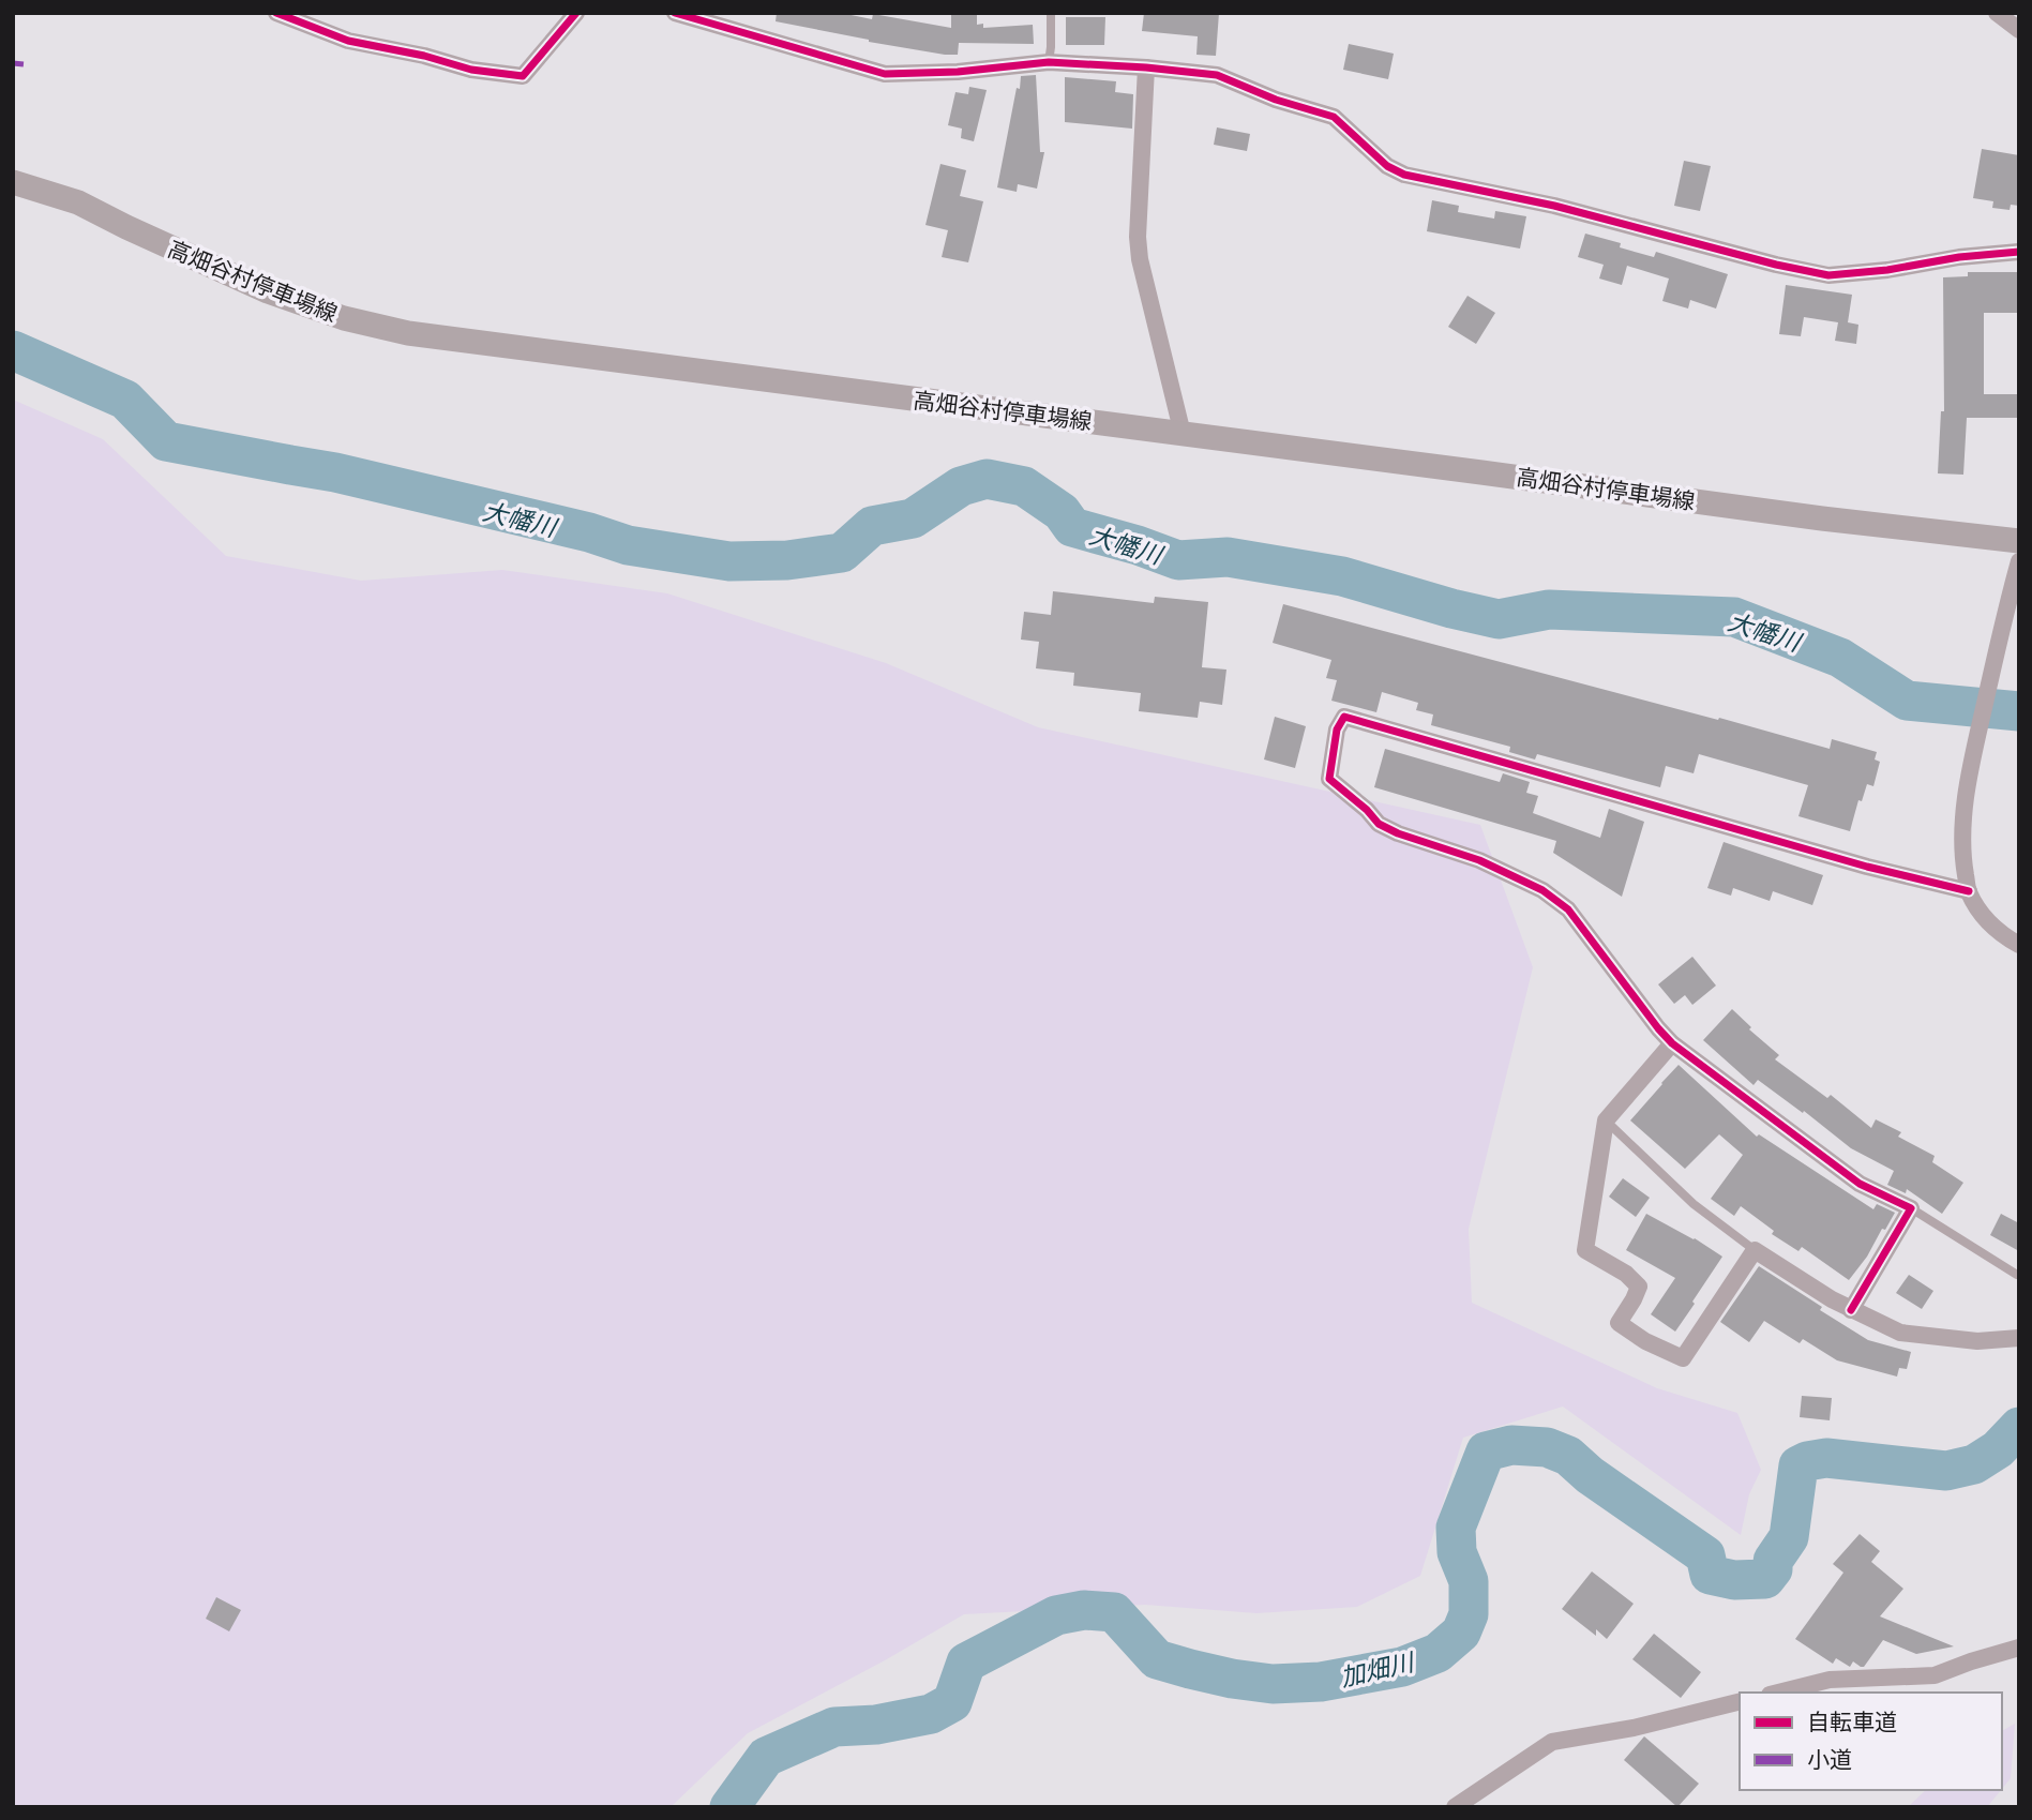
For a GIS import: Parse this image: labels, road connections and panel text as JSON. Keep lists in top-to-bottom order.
{
  "streets": {
    "main road": ["高畑谷村停車場線"]
  },
  "water": ["大幡川", "加畑川"],
  "legend": ["自転車道", "小道"]
}
